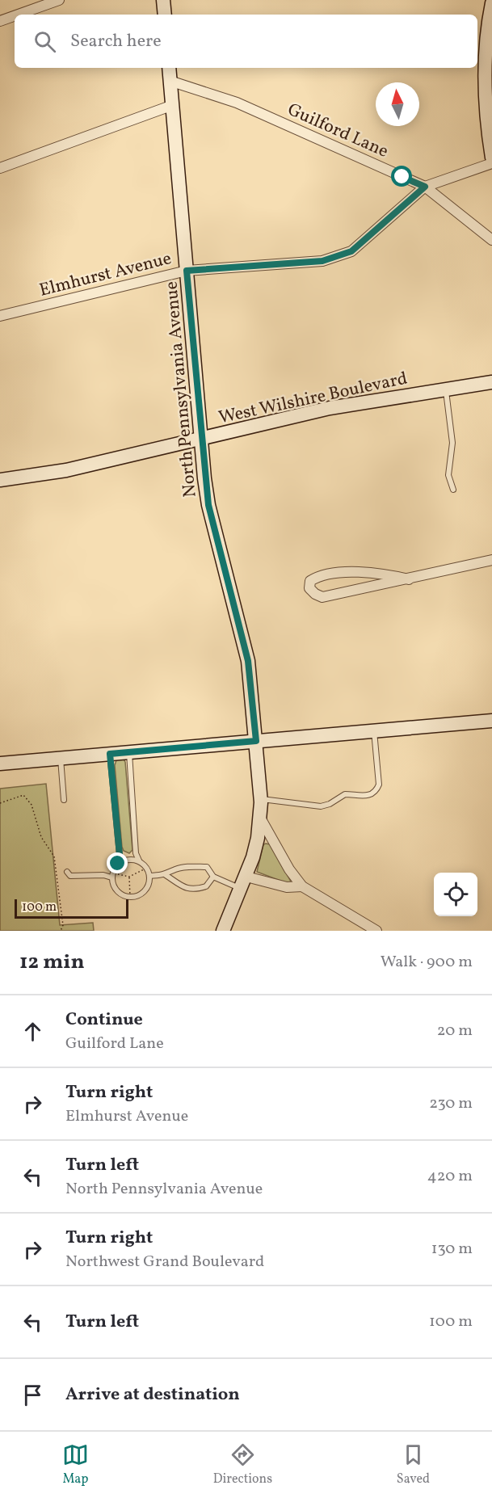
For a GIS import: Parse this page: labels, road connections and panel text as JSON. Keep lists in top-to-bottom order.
{
  "streets": {
    "street": [
      "Guilford Lane",
      "Elmhurst Avenue",
      "North Pennsylvania Avenue",
      "West Wilshire Boulevard"
    ]
  },
  "crossings": [
    ["Guilford Lane", "Elmhurst Avenue"],
    ["Guilford Lane", "North Pennsylvania Avenue"],
    ["Elmhurst Avenue", "North Pennsylvania Avenue"],
    ["North Pennsylvania Avenue", "West Wilshire Boulevard"]
  ],
  "scale_bar": "100 m",
  "north": "top",
  "page": {
    "search": "Search here",
    "scale": "100 m",
    "heading": ["12 min", "Walk · 900 m"],
    "list": [
      ["Continue", "Guilford Lane", "20 m"],
      ["Turn right", "Elmhurst Avenue", "230 m"],
      ["Turn left", "North Pennsylvania Avenue", "420 m"],
      ["Turn right", "Northwest Grand Boulevard", "130 m"],
      ["Turn left", "100 m"],
      "Arrive at destination"
    ],
    "nav": ["Map", "Directions", "Saved"]
  }
}
